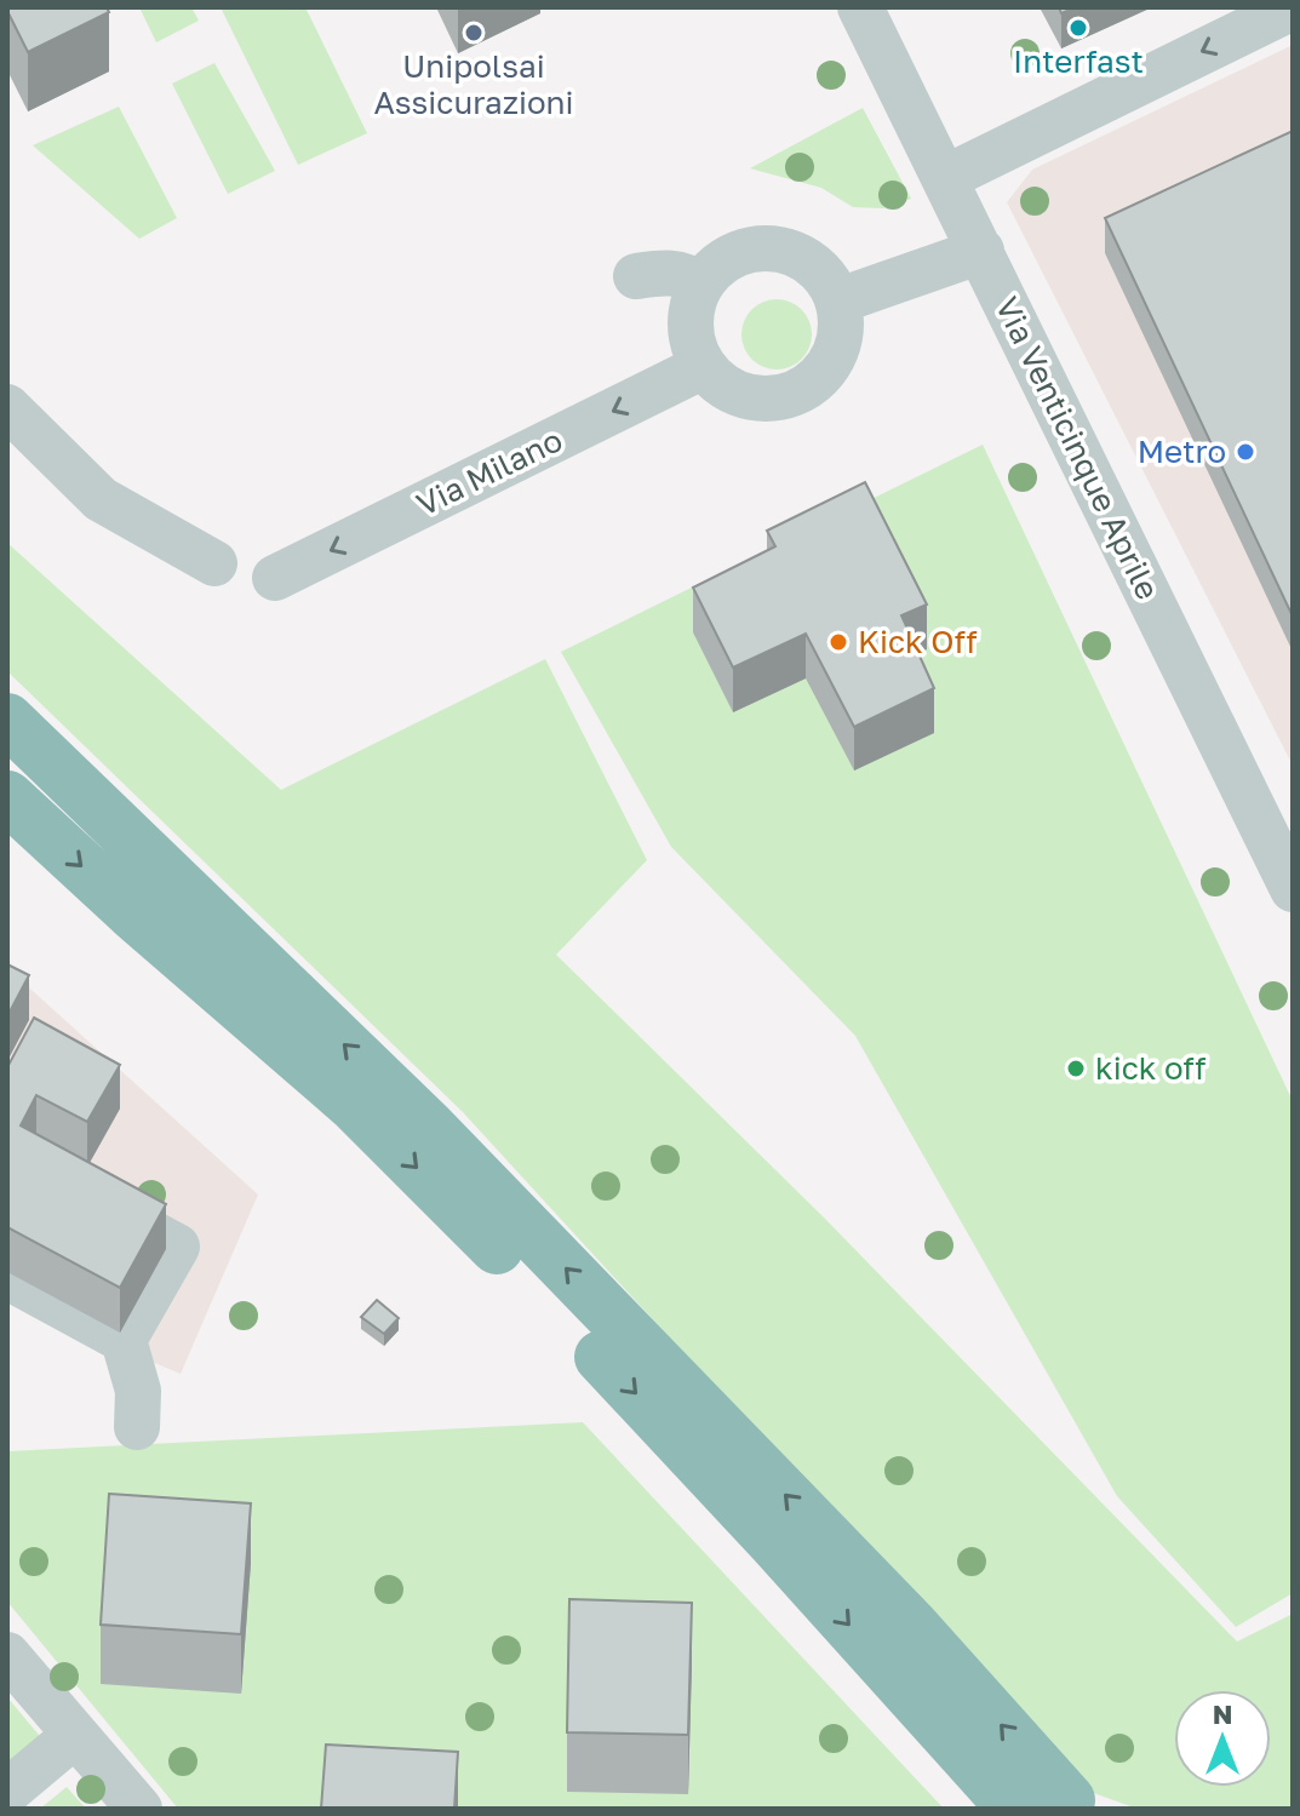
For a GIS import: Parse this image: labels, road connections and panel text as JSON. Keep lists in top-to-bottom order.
{
  "streets": {
    "street": ["Via Venticinque Aprile", "Via Milano"]
  },
  "one_way": ["Via Milano"],
  "places": [
    "Interfast",
    "Unipolsai Assicurazioni",
    "Metro",
    "Kick Off",
    "kick off"
  ],
  "north": "top"
}
